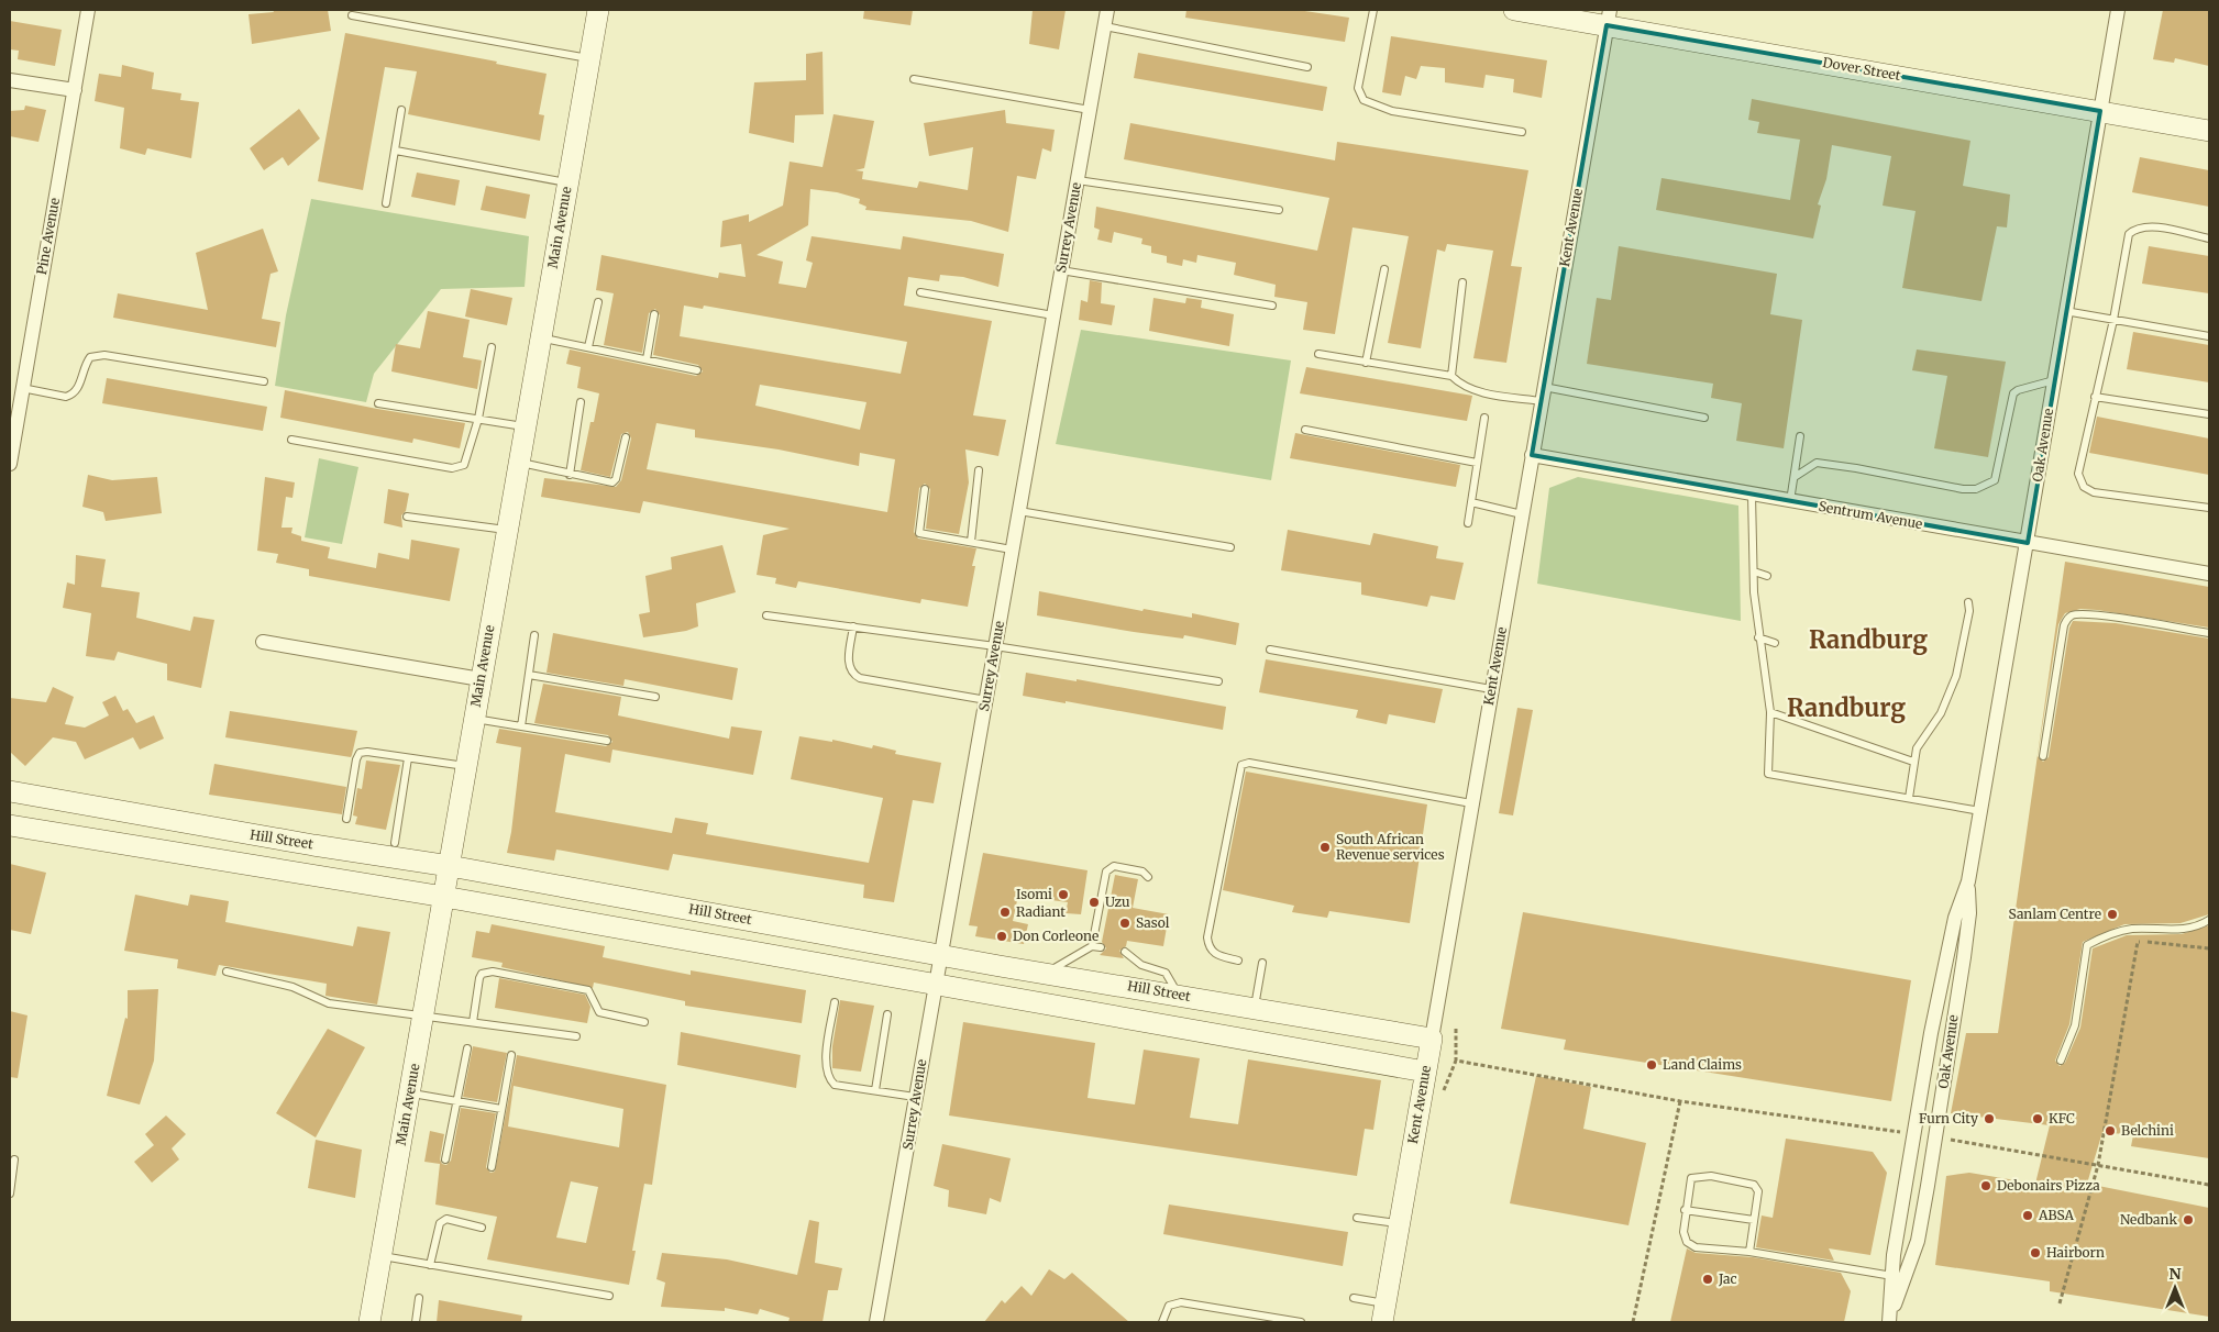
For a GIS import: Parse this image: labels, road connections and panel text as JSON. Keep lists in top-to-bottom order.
{
  "streets": {
    "main road": [
      "Dover Street",
      "Main Avenue",
      "Kent Avenue",
      "Hill Street"
    ],
    "street": [
      "Surrey Avenue",
      "Pine Avenue",
      "Oak Avenue",
      "Sentrum Avenue"
    ]
  },
  "crossings": [
    ["Dover Street", "Kent Avenue"],
    ["Dover Street", "Oak Avenue"],
    ["Main Avenue", "Hill Street"],
    ["Surrey Avenue", "Hill Street"],
    ["Kent Avenue", "Sentrum Avenue"],
    ["Kent Avenue", "Hill Street"],
    ["Oak Avenue", "Sentrum Avenue"]
  ],
  "districts": ["Randburg", "Randburg"],
  "places": [
    "South African Revenue services",
    "Isomi",
    "Uzu",
    "Radiant",
    "Sanlam Centre",
    "Sasol",
    "Don Corleone",
    "Land Claims",
    "Furn City",
    "KFC",
    "Belchini",
    "Debonairs Pizza",
    "ABSA",
    "Nedbank",
    "Hairborn",
    "Jac"
  ],
  "north": "top"
}
